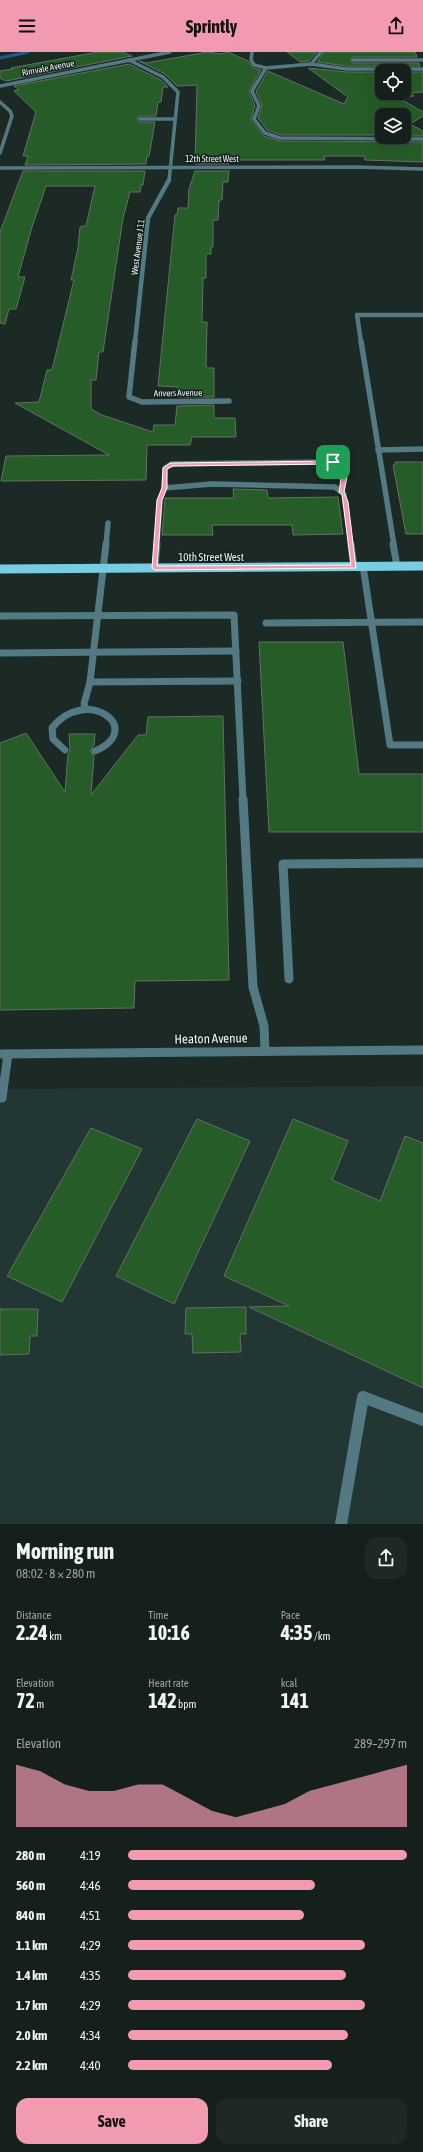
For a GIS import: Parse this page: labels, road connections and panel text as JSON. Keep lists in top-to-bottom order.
{
  "streets": {
    "main road": ["10th Street West"],
    "street": [
      "Rimvale Avenue",
      "12th Street West",
      "West Avenue J 11",
      "Anvers Avenue",
      "Heaton Avenue"
    ]
  },
  "crossings": [
    ["Rimvale Avenue", "West Avenue J 11"],
    ["12th Street West", "West Avenue J 11"],
    ["West Avenue J 11", "Anvers Avenue"]
  ],
  "page": {
    "header": "Sprintly",
    "heading": ["Morning run", "08:02 · 8 × 280 m"],
    "stats": [
      ["Distance", "2.24 km"],
      ["Time", "10:16"],
      ["Pace", "4:35 /km"],
      ["Elevation", "72 m"],
      ["Heart rate", "142 bpm"],
      ["kcal", "141"]
    ],
    "chart": ["Elevation", "289–297 m"],
    "list": [
      {
        "name": "280 m",
        "note": "4:19"
      },
      {
        "name": "560 m",
        "note": "4:46"
      },
      {
        "name": "840 m",
        "note": "4:51"
      },
      {
        "name": "1.1 km",
        "note": "4:29"
      },
      {
        "name": "1.4 km",
        "note": "4:35"
      },
      {
        "name": "1.7 km",
        "note": "4:29"
      },
      {
        "name": "2.0 km",
        "note": "4:34"
      },
      {
        "name": "2.2 km",
        "note": "4:40"
      }
    ],
    "buttons": ["Save", "Share"]
  }
}
